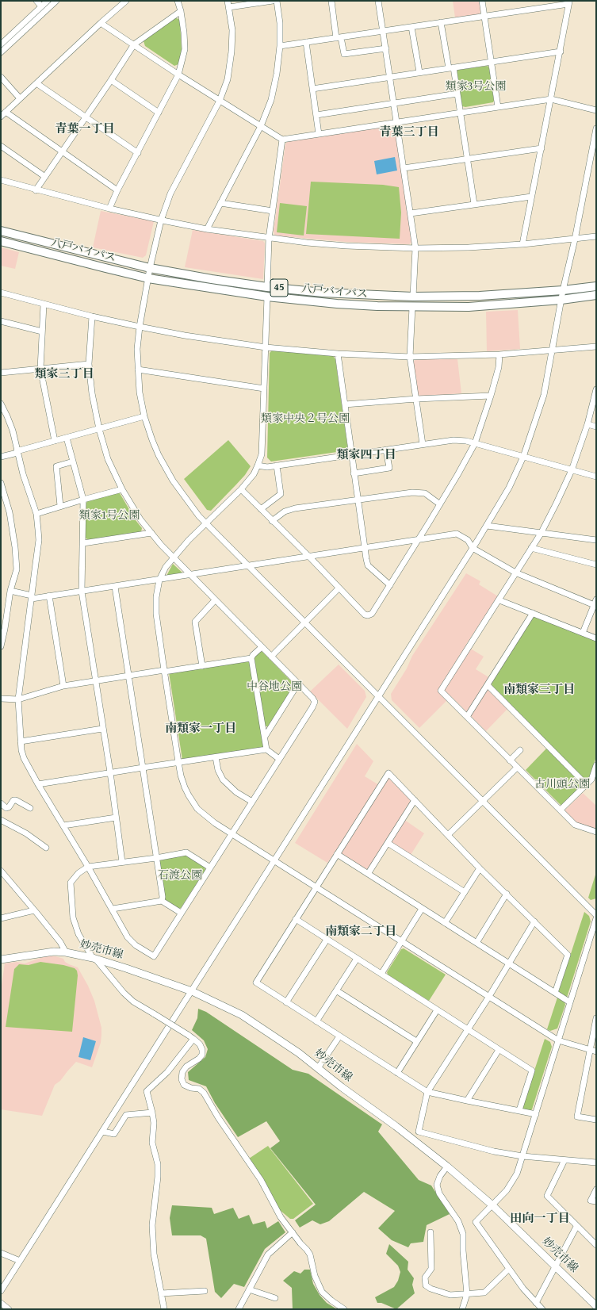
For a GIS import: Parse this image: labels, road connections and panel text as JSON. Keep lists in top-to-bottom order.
{
  "streets": {
    "highway": ["八戸バイパス", "45"],
    "main road": ["妙売市線"]
  },
  "districts": [
    "青葉一丁目",
    "青葉三丁目",
    "類家三丁目",
    "類家四丁目",
    "南類家三丁目",
    "南類家一丁目",
    "南類家二丁目",
    "田向一丁目"
  ],
  "parks": [
    "類家3号公園",
    "類家中央２号公園",
    "類家1号公園",
    "中谷地公園",
    "古川頭公園",
    "石渡公園"
  ]
}
